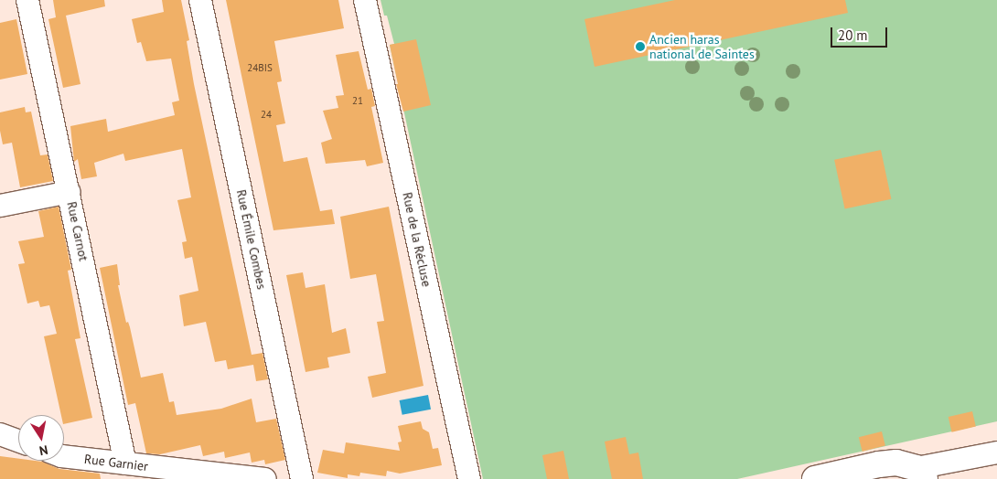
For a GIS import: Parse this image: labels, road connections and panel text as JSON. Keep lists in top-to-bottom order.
{
  "streets": {
    "street": [
      "Rue Carnot",
      "Rue Émile Combes",
      "Rue de la Récluse",
      "Rue Garnier"
    ]
  },
  "crossings": [
    ["Rue Carnot", "Rue Garnier"]
  ],
  "places": ["Ancien haras national de Saintes"],
  "house_numbers": ["24BIS", "21", "24"],
  "scale_bar": "20 m",
  "north": "bottom"
}
